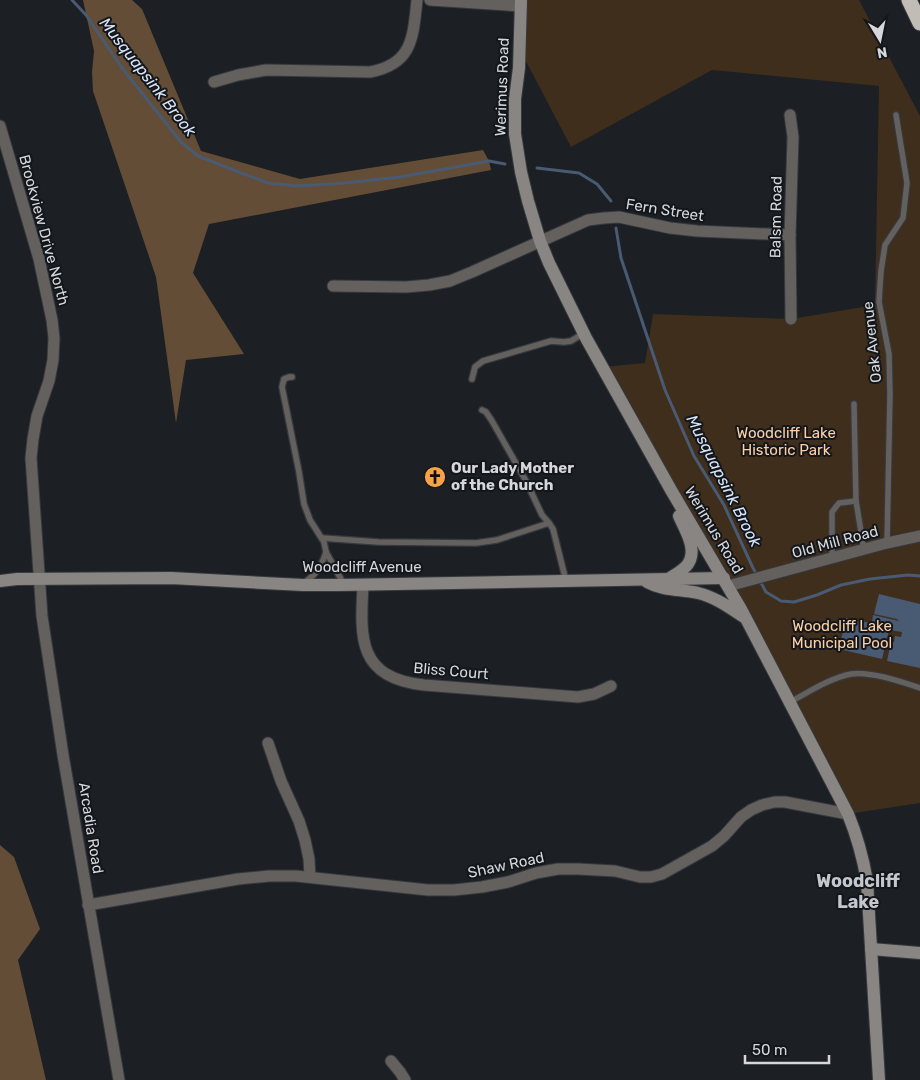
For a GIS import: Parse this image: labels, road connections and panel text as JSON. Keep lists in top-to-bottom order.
{
  "streets": {
    "main road": ["Werimus Road", "Woodcliff Avenue"],
    "street": [
      "Fern Street",
      "Balsm Road",
      "Brookview Drive North",
      "Old Mill Road",
      "Bliss Court",
      "Arcadia Road",
      "Shaw Road"
    ],
    "lane": ["Oak Avenue"]
  },
  "crossings": [
    ["Werimus Road", "Fern Street"],
    ["Werimus Road", "Old Mill Road"],
    ["Werimus Road", "Woodcliff Avenue"],
    ["Werimus Road", "Shaw Road"],
    ["Fern Street", "Balsm Road"],
    ["Brookview Drive North", "Woodcliff Avenue"],
    ["Brookview Drive North", "Arcadia Road"],
    ["Oak Avenue", "Old Mill Road"],
    ["Old Mill Road", "Woodcliff Avenue"],
    ["Woodcliff Avenue", "Bliss Court"],
    ["Woodcliff Avenue", "Arcadia Road"],
    ["Arcadia Road", "Shaw Road"]
  ],
  "districts": ["Woodcliff Lake"],
  "water": ["Musquapsink Brook"],
  "parks": ["Woodcliff Lake Historic Park", "Woodcliff Lake Municipal Pool"],
  "places": {
    "church": ["Our Lady Mother of the Church"]
  },
  "scale_bar": "50 m",
  "north": "bottom"
}
